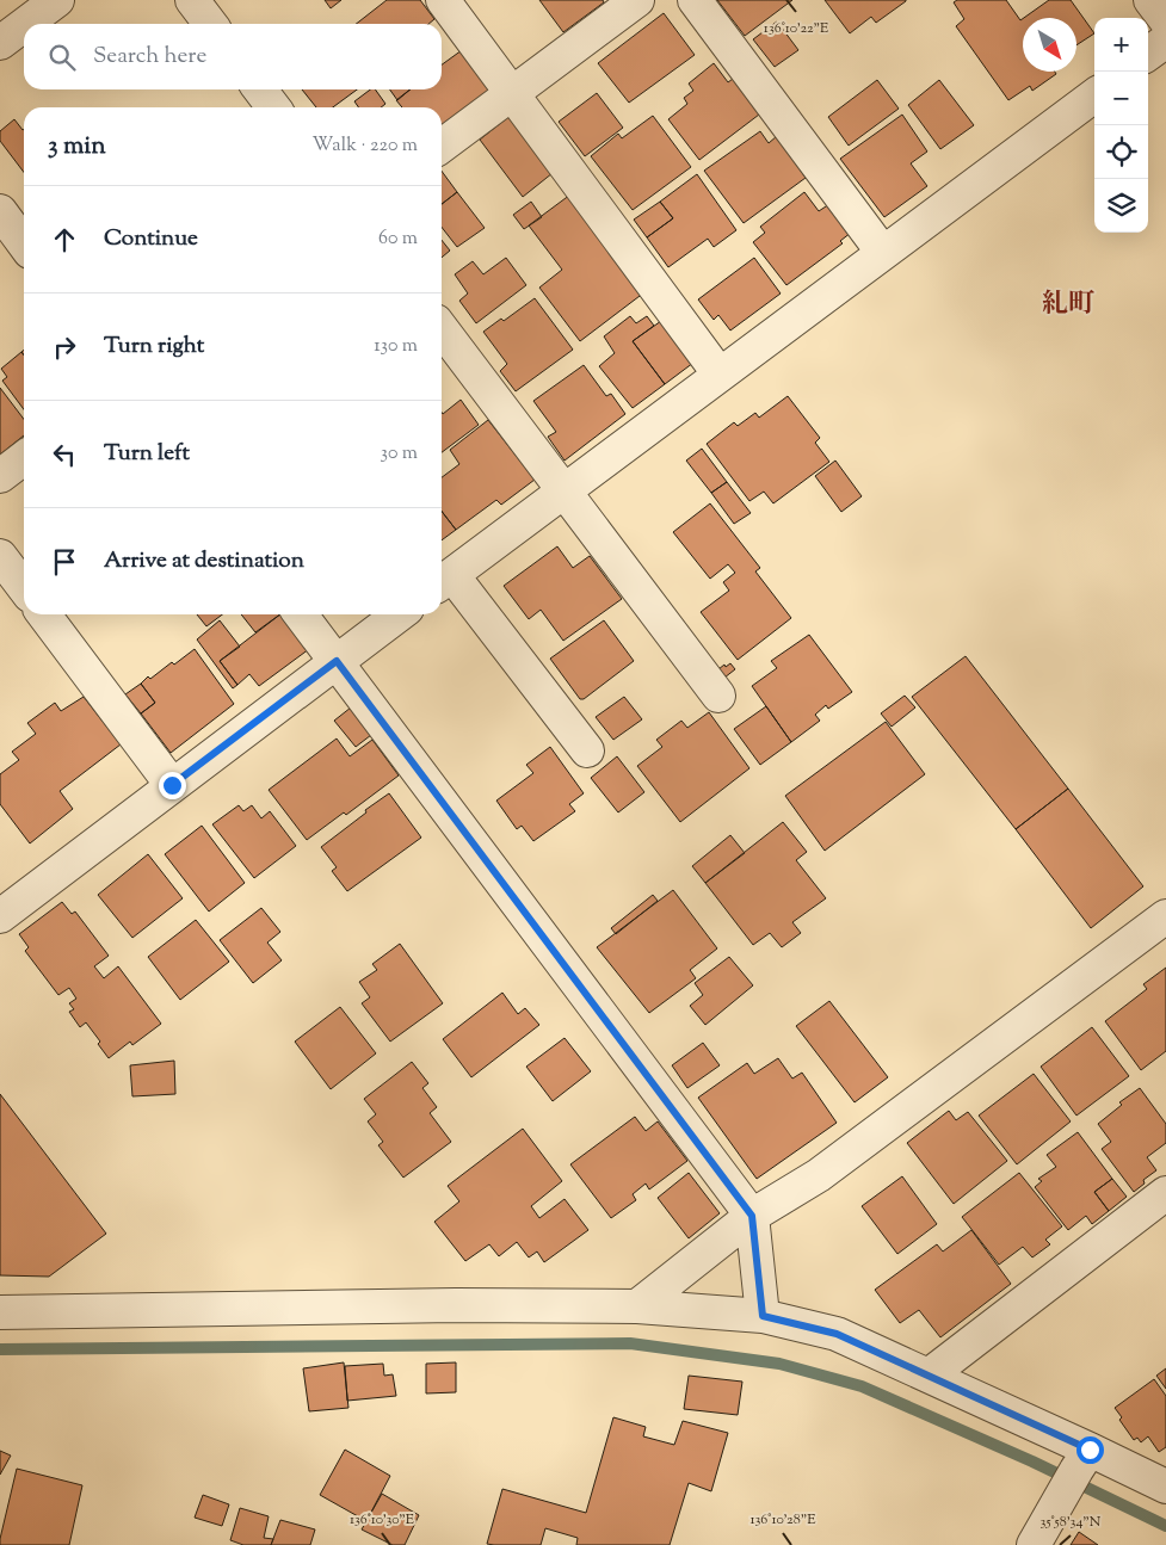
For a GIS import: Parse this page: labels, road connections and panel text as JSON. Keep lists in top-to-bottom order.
{
  "districts": ["糺町"],
  "north": "bottom right",
  "page": {
    "map_buttons": ["+", "−"],
    "search": "Search here",
    "heading": ["3 min", "Walk · 220 m"],
    "list": [
      ["Continue", "60 m"],
      ["Turn right", "130 m"],
      ["Turn left", "30 m"],
      "Arrive at destination"
    ]
  },
  "coordinates": [
    "136°10'22\"E",
    "136°10'30\"E",
    "136°10'28\"E",
    "35°58'34\"N"
  ]
}
